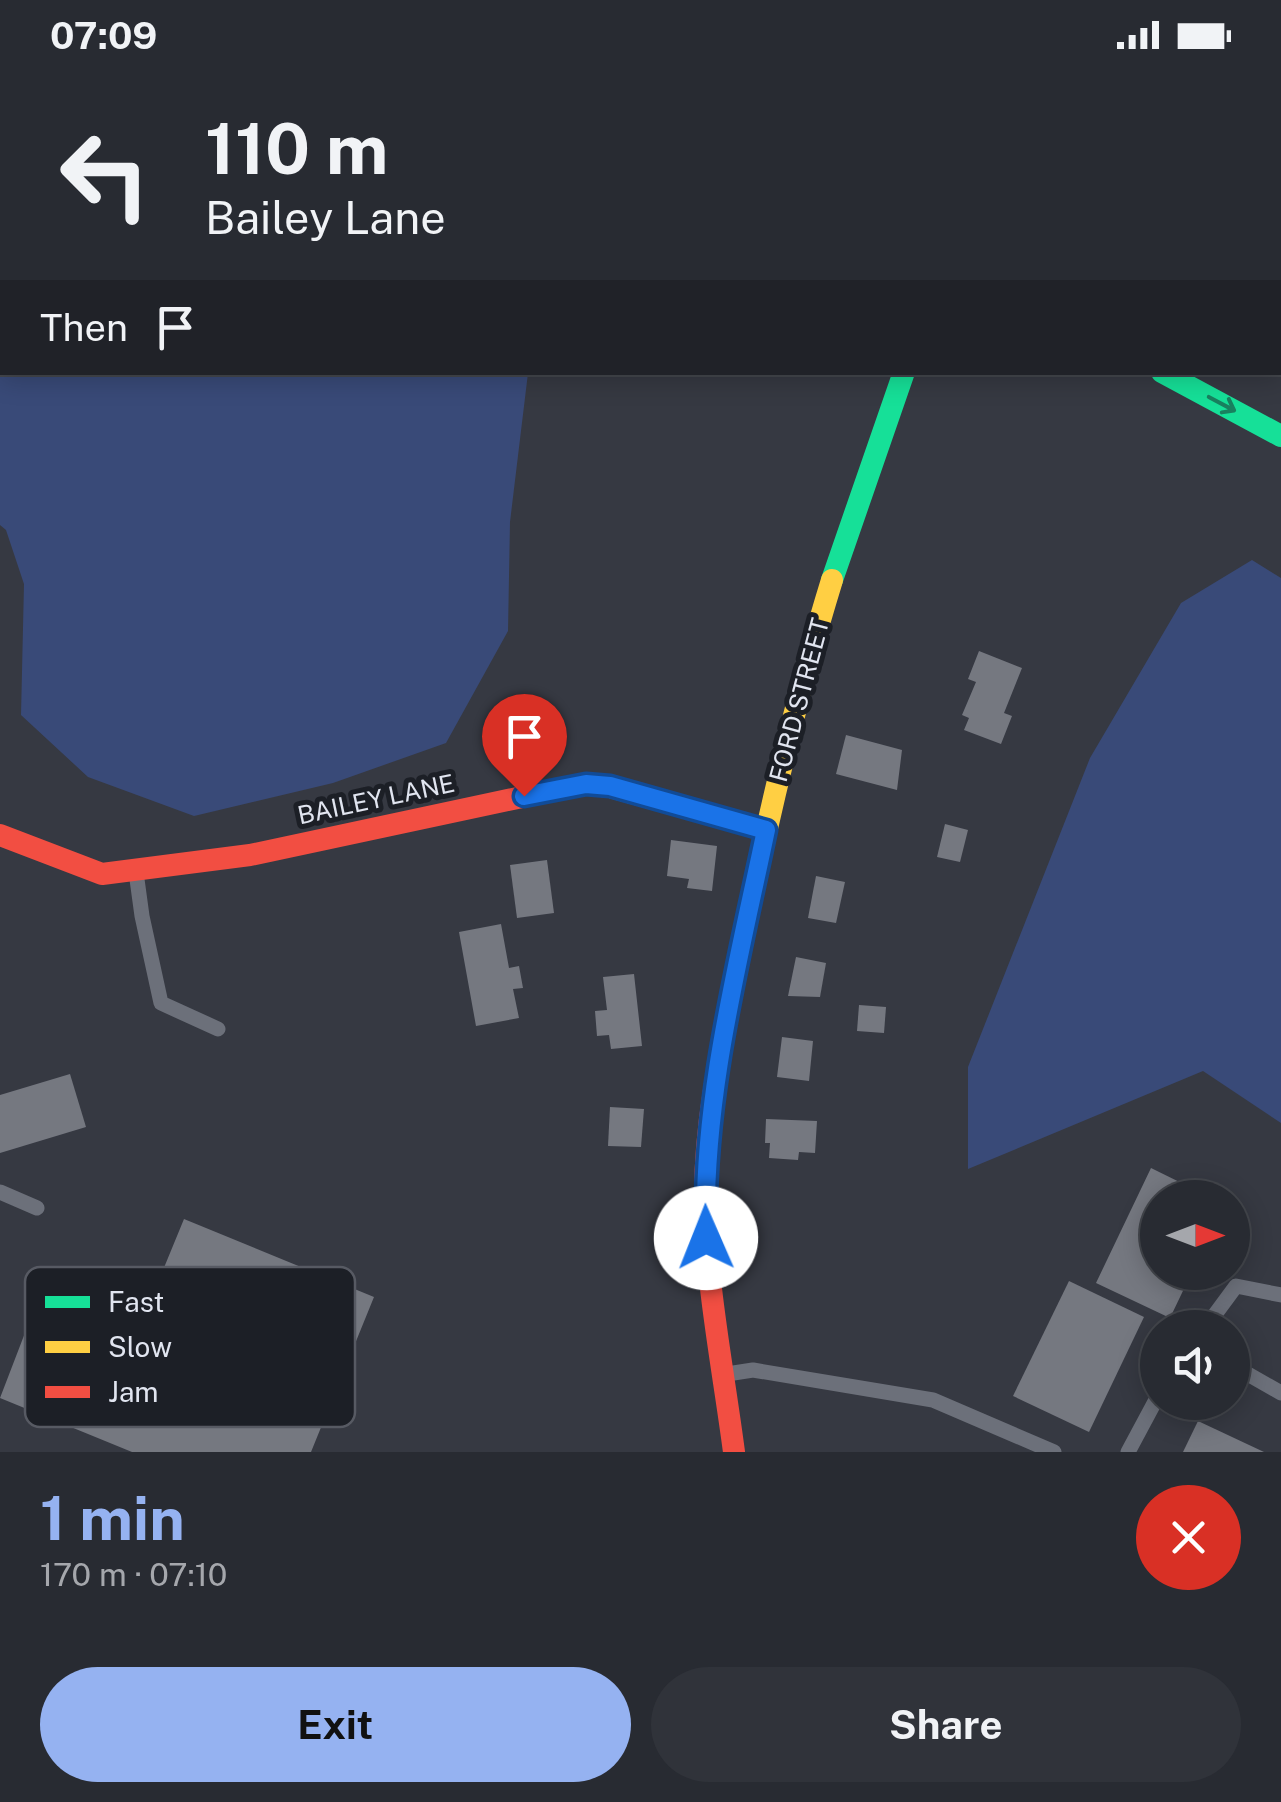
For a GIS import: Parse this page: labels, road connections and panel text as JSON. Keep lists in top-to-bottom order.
{
  "streets": {
    "main road": ["FORD STREET", "BAILEY LANE"]
  },
  "crossings": [
    ["FORD STREET", "BAILEY LANE"]
  ],
  "legend": ["Fast", "Slow", "Jam"],
  "north": "right",
  "page": {
    "status": "07:09",
    "turn": ["110 m", "Bailey Lane"],
    "then": "Then",
    "heading": ["1 min", "170 m · 07:10"],
    "buttons": ["Exit", "Share"]
  }
}
